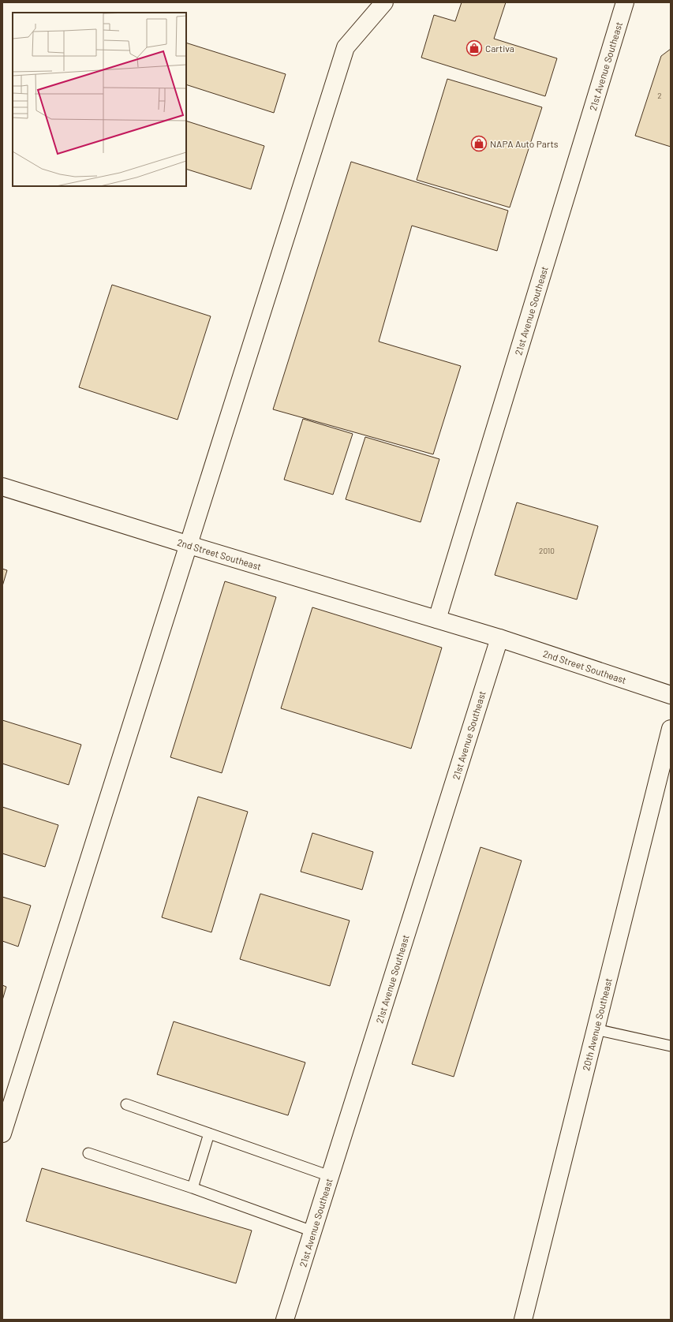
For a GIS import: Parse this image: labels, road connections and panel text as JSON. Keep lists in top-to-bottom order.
{
  "streets": {
    "street": ["21st Avenue Southeast", "2nd Street Southeast", "20th Avenue Southeast"]
  },
  "crossings": [
    ["21st Avenue Southeast", "2nd Street Southeast"]
  ],
  "places": {
    "shop": ["Cartiva", "NAPA Auto Parts"]
  },
  "house_numbers": ["2", "2010"]
}
